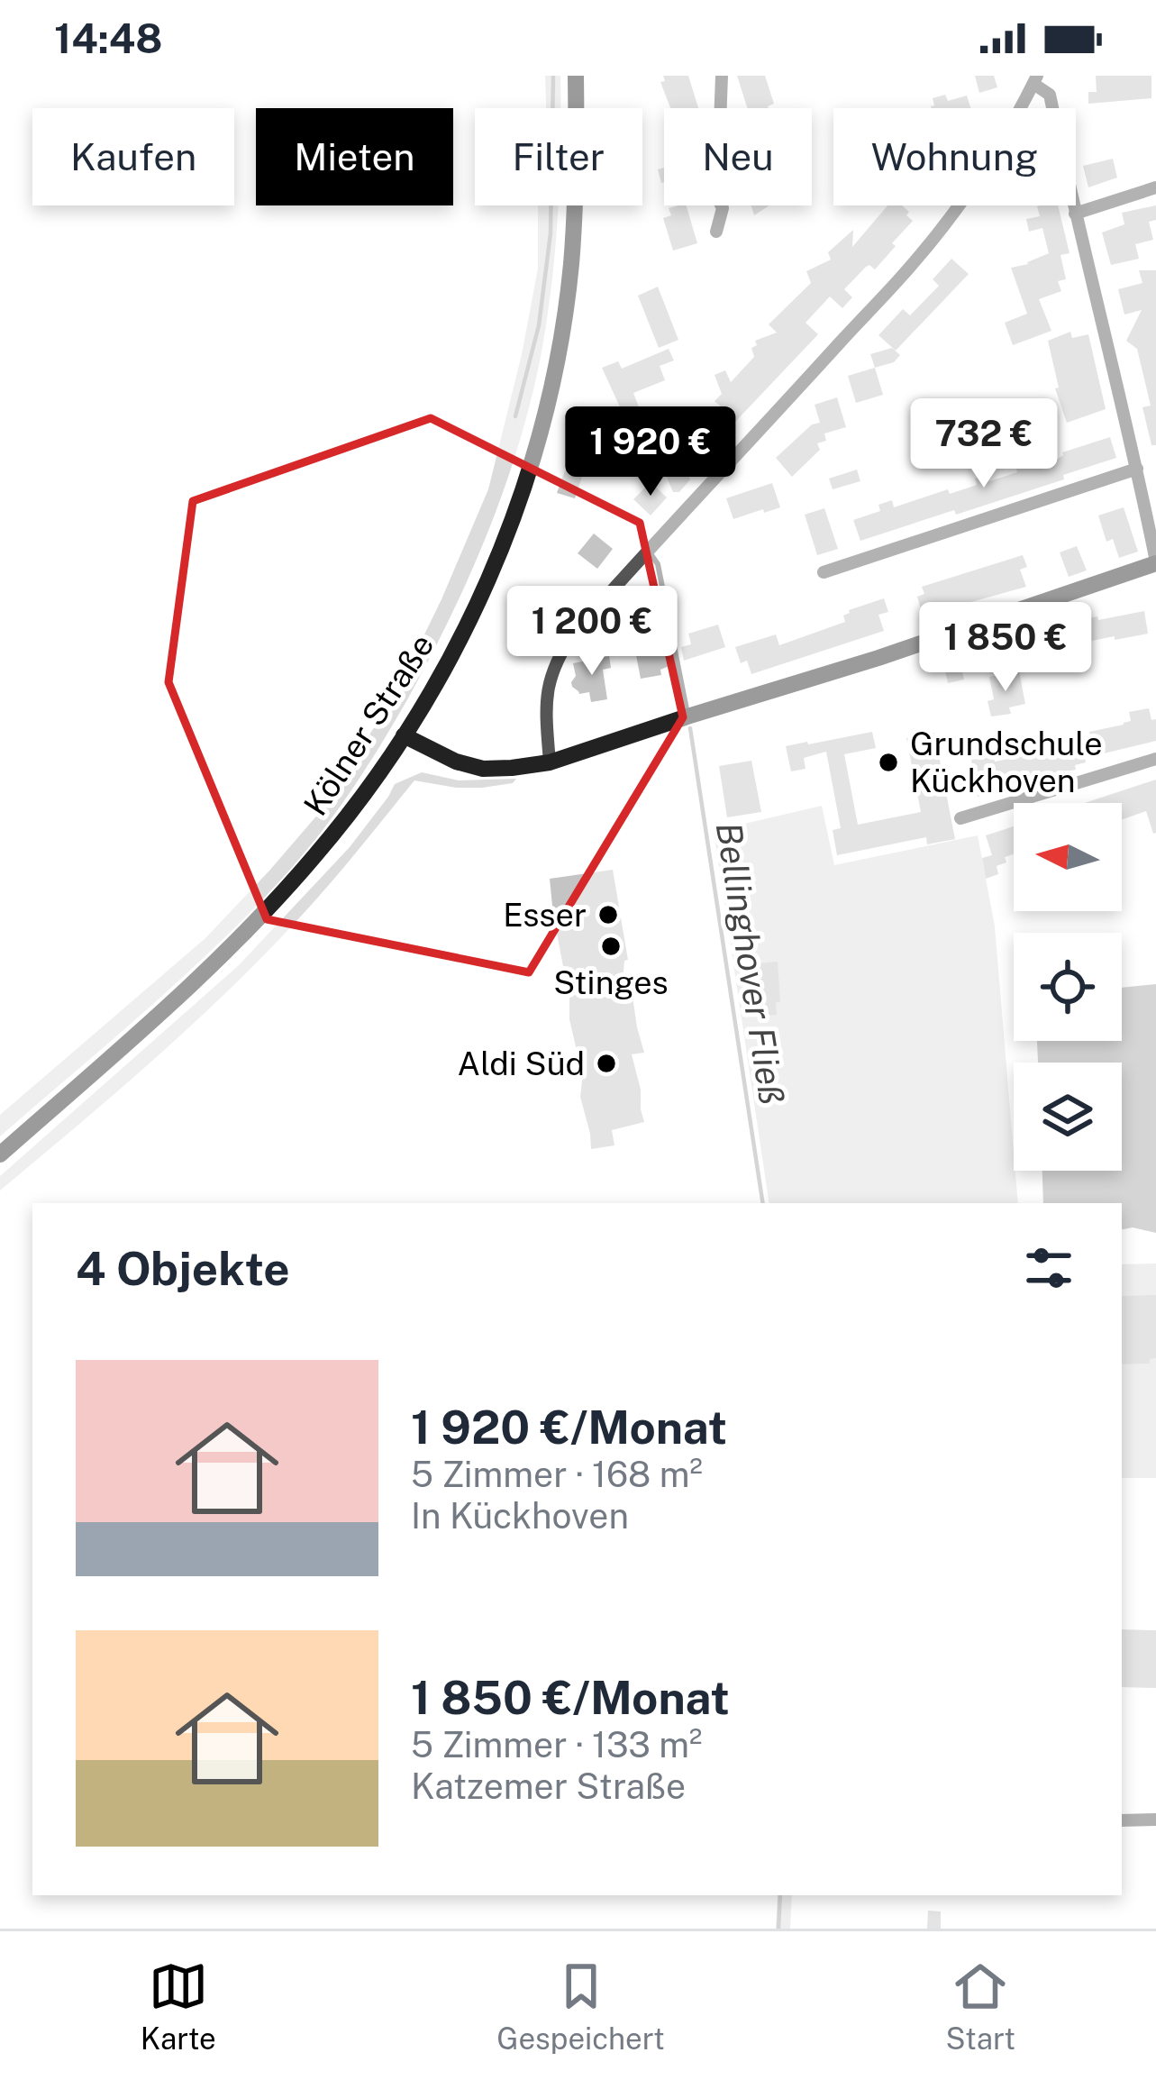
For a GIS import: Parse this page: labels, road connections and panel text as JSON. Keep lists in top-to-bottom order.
{
  "streets": {
    "main road": ["Kölner Straße"]
  },
  "water": ["Bellinghover Fließ"],
  "places": [
    "Grundschule Kückhoven",
    "Esser",
    "Stinges",
    "Aldi Süd"
  ],
  "north": "left",
  "page": {
    "status": "14:48",
    "chip": [
      "Kaufen",
      "Mieten",
      "Filter",
      "Neu",
      "Wohnung"
    ],
    "price": [
      "732 €",
      "1 920 €",
      "1 200 €",
      "1 850 €"
    ],
    "heading": "4 Objekte",
    "list": [
      {
        "name": "1 920 €/Monat",
        "note": "5 Zimmer · 168 m² · In Kückhoven"
      },
      {
        "name": "1 850 €/Monat",
        "note": "5 Zimmer · 133 m² · Katzemer Straße"
      }
    ],
    "tabs": ["Karte", "Gespeichert", "Start"]
  }
}
